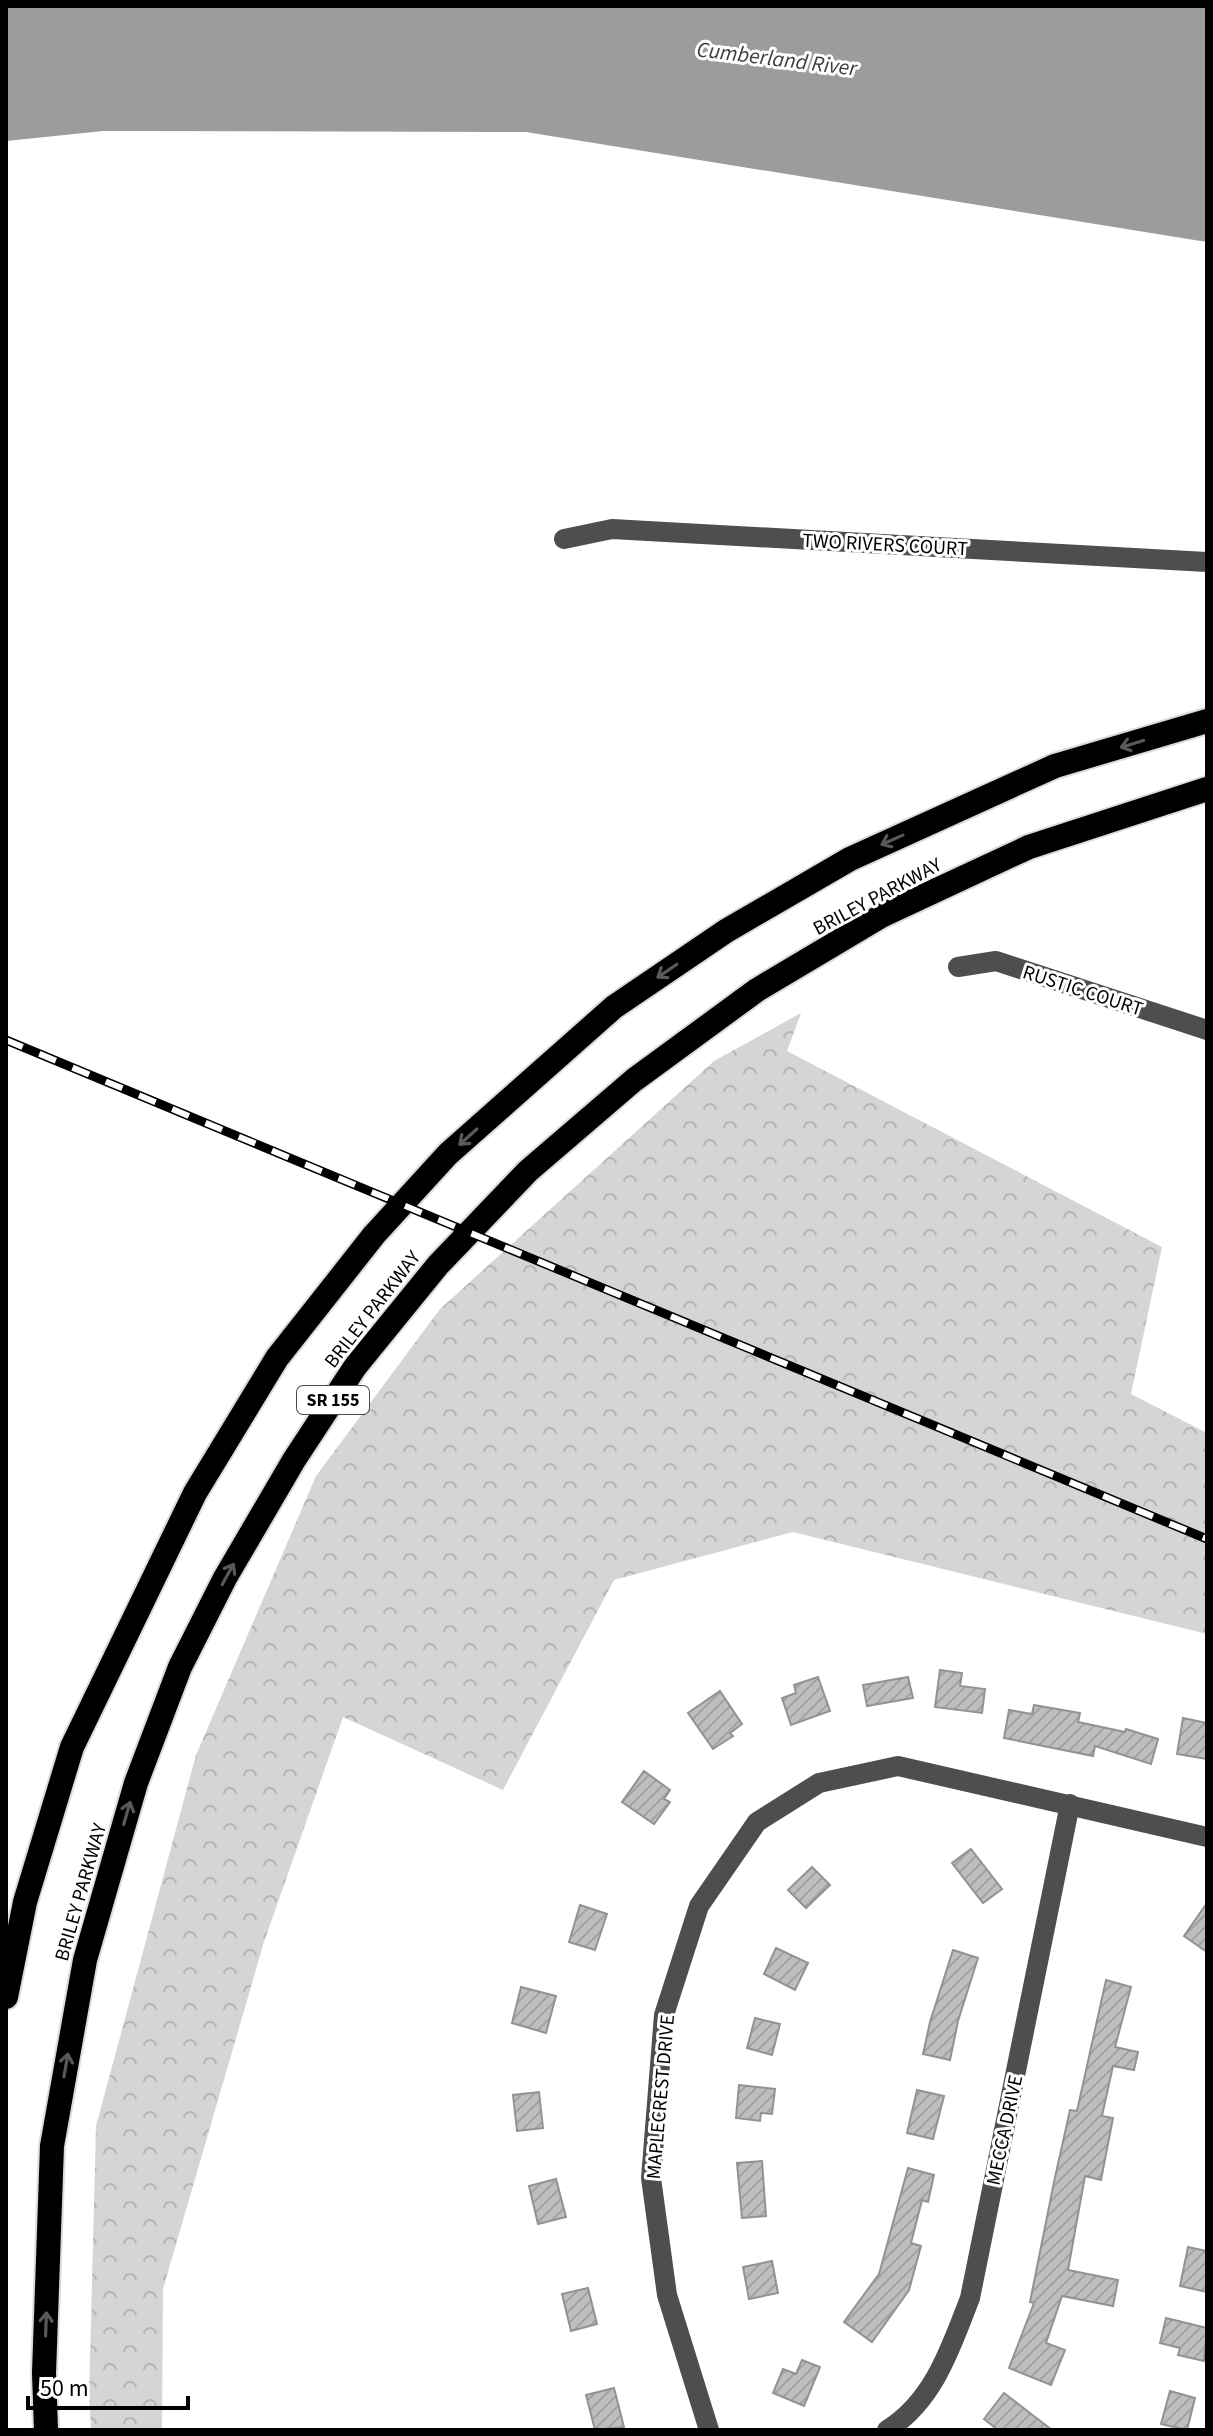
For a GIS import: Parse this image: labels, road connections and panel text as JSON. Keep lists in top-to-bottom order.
{
  "streets": {
    "highway": ["BRILEY PARKWAY", "SR 155"],
    "street": [
      "TWO RIVERS COURT",
      "RUSTIC COURT",
      "MAPLECREST DRIVE",
      "MECCA DRIVE"
    ]
  },
  "crossings": [
    ["MAPLECREST DRIVE", "MECCA DRIVE"]
  ],
  "water": ["Cumberland River"],
  "scale_bar": "50 m"
}
